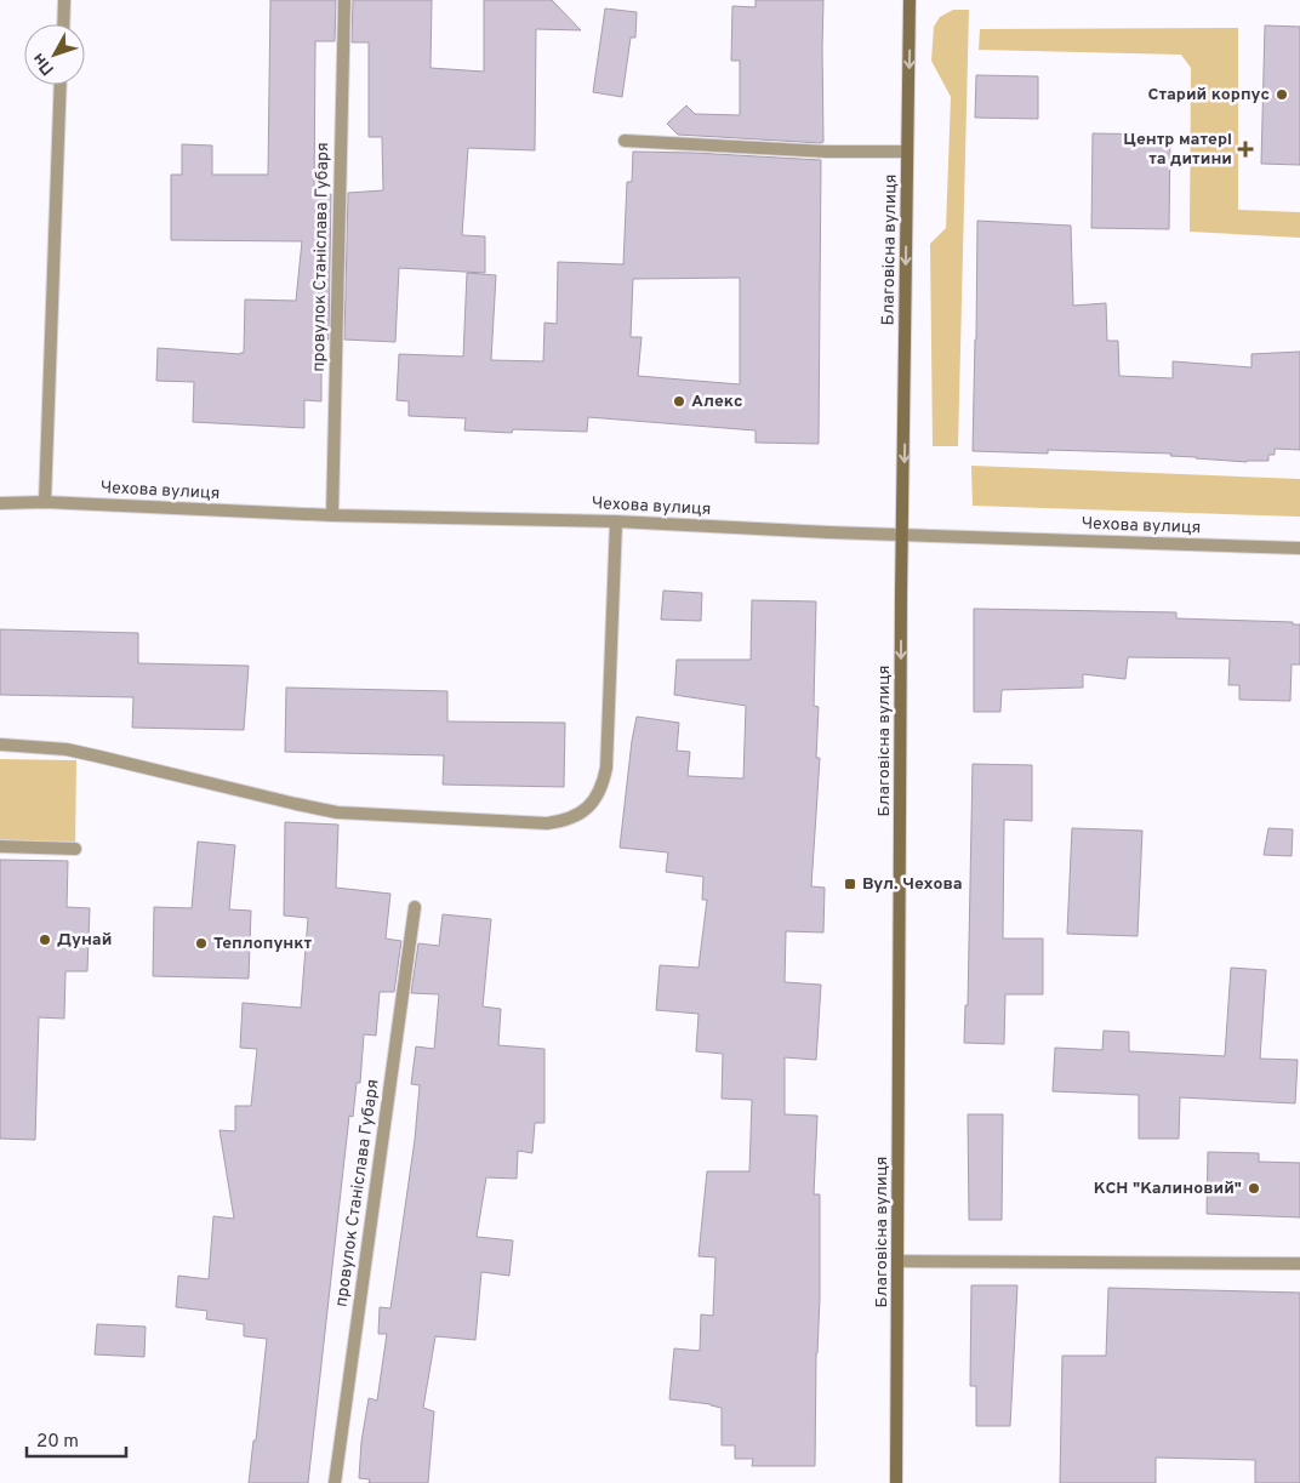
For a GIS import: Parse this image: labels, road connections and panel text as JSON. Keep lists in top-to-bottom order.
{
  "streets": {
    "main road": ["Благовісна вулиця"],
    "street": ["провулок Станіслава Губаря", "Чехова вулиця"]
  },
  "crossings": [
    ["Благовісна вулиця", "Чехова вулиця"],
    ["провулок Станіслава Губаря", "Чехова вулиця"]
  ],
  "one_way": ["Благовісна вулиця"],
  "places": {
    "other": [
      "Старий корпус",
      "Алекс",
      "Дунай",
      "Теплопункт",
      "КСН \"Калиновий\""
    ],
    "health": ["Центр матері та дитини"],
    "transit": ["Вул. Чехова"]
  },
  "scale_bar": "20 m",
  "north": "bottom left"
}
